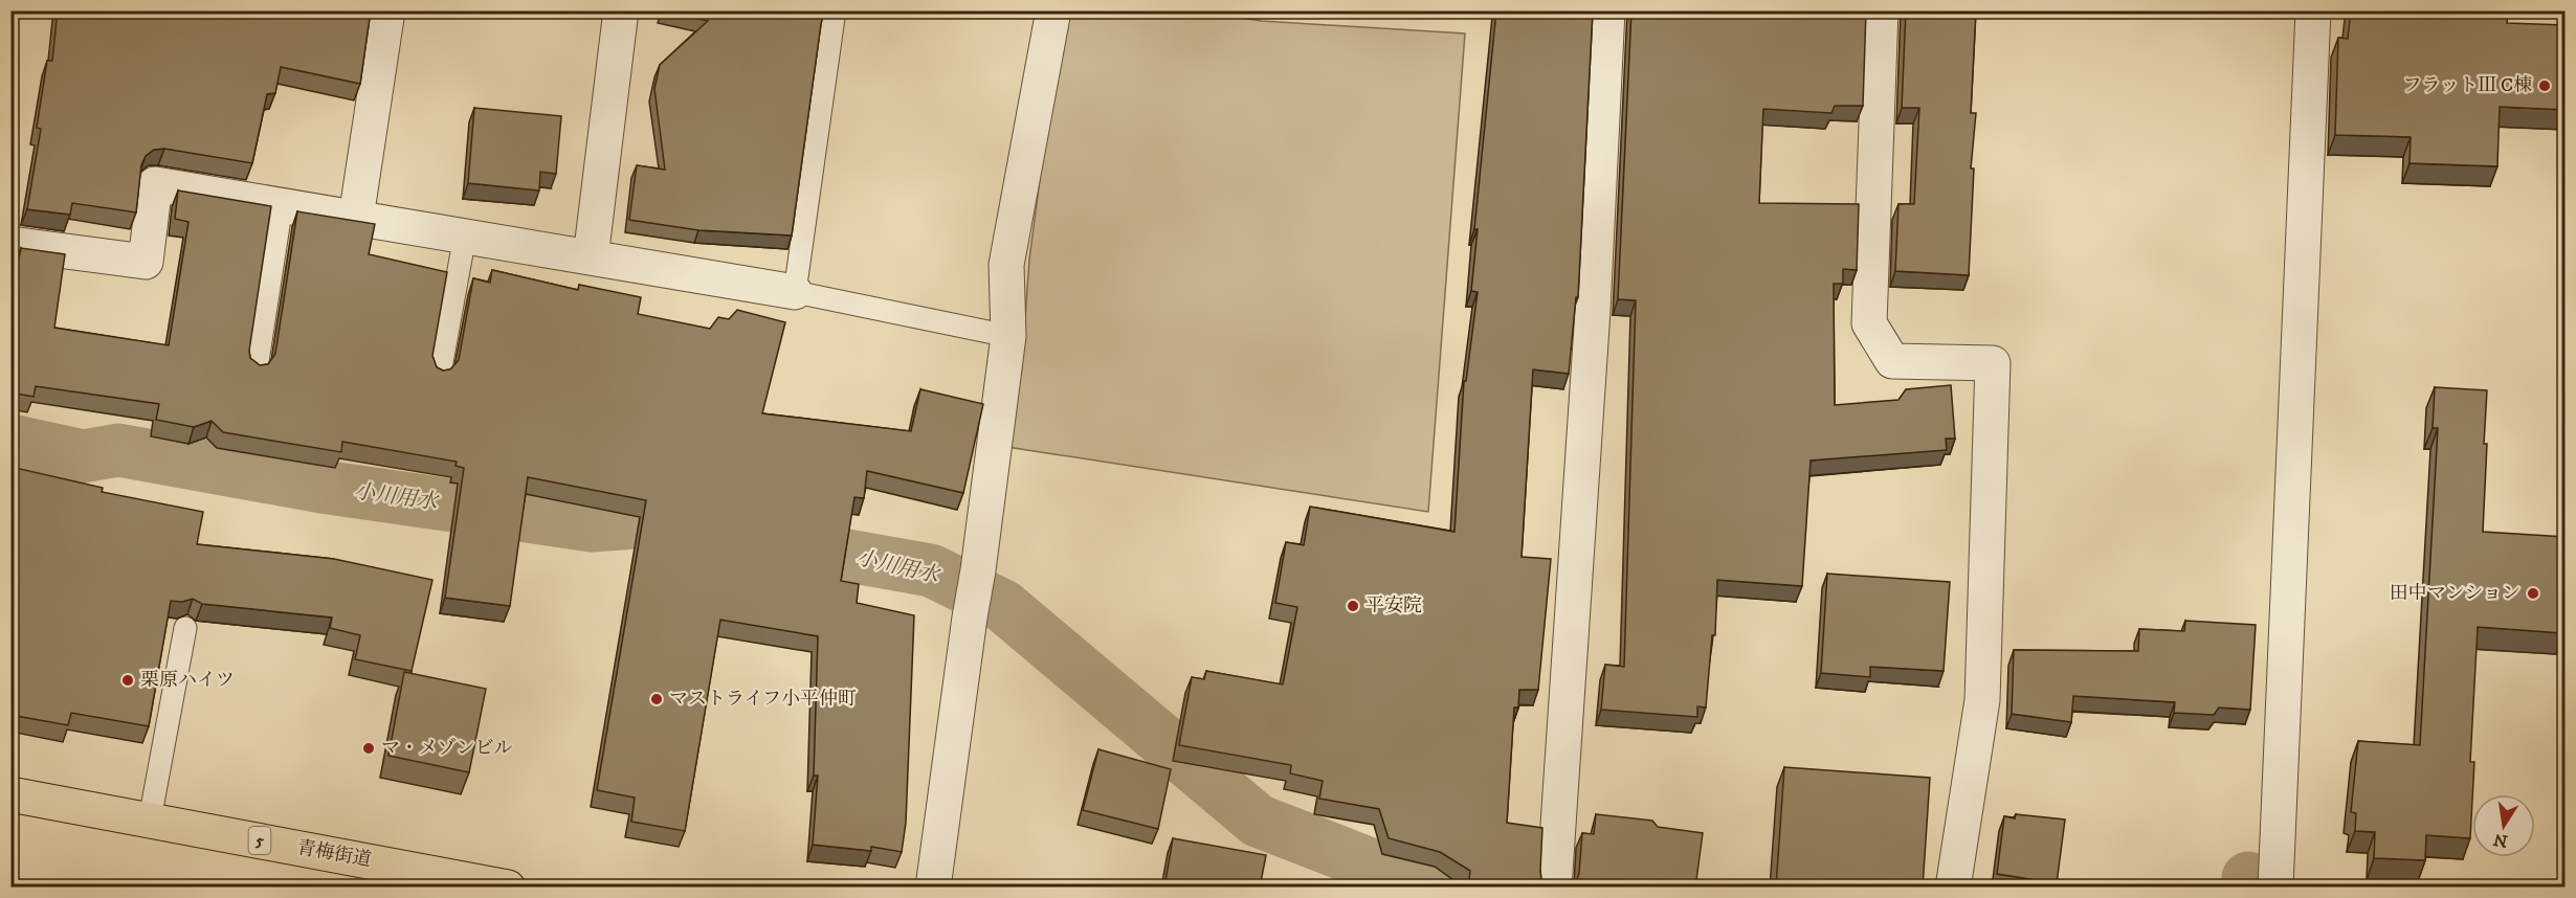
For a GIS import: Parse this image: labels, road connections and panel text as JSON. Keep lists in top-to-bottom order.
{
  "streets": {
    "main road": ["5", "青梅街道"]
  },
  "water": ["小川用水"],
  "places": [
    "フラットⅢ C棟",
    "田中マンション",
    "平安院",
    "栗原ハイツ",
    "マストライフ小平仲町",
    "マ・メゾンビル"
  ],
  "north": "bottom"
}
